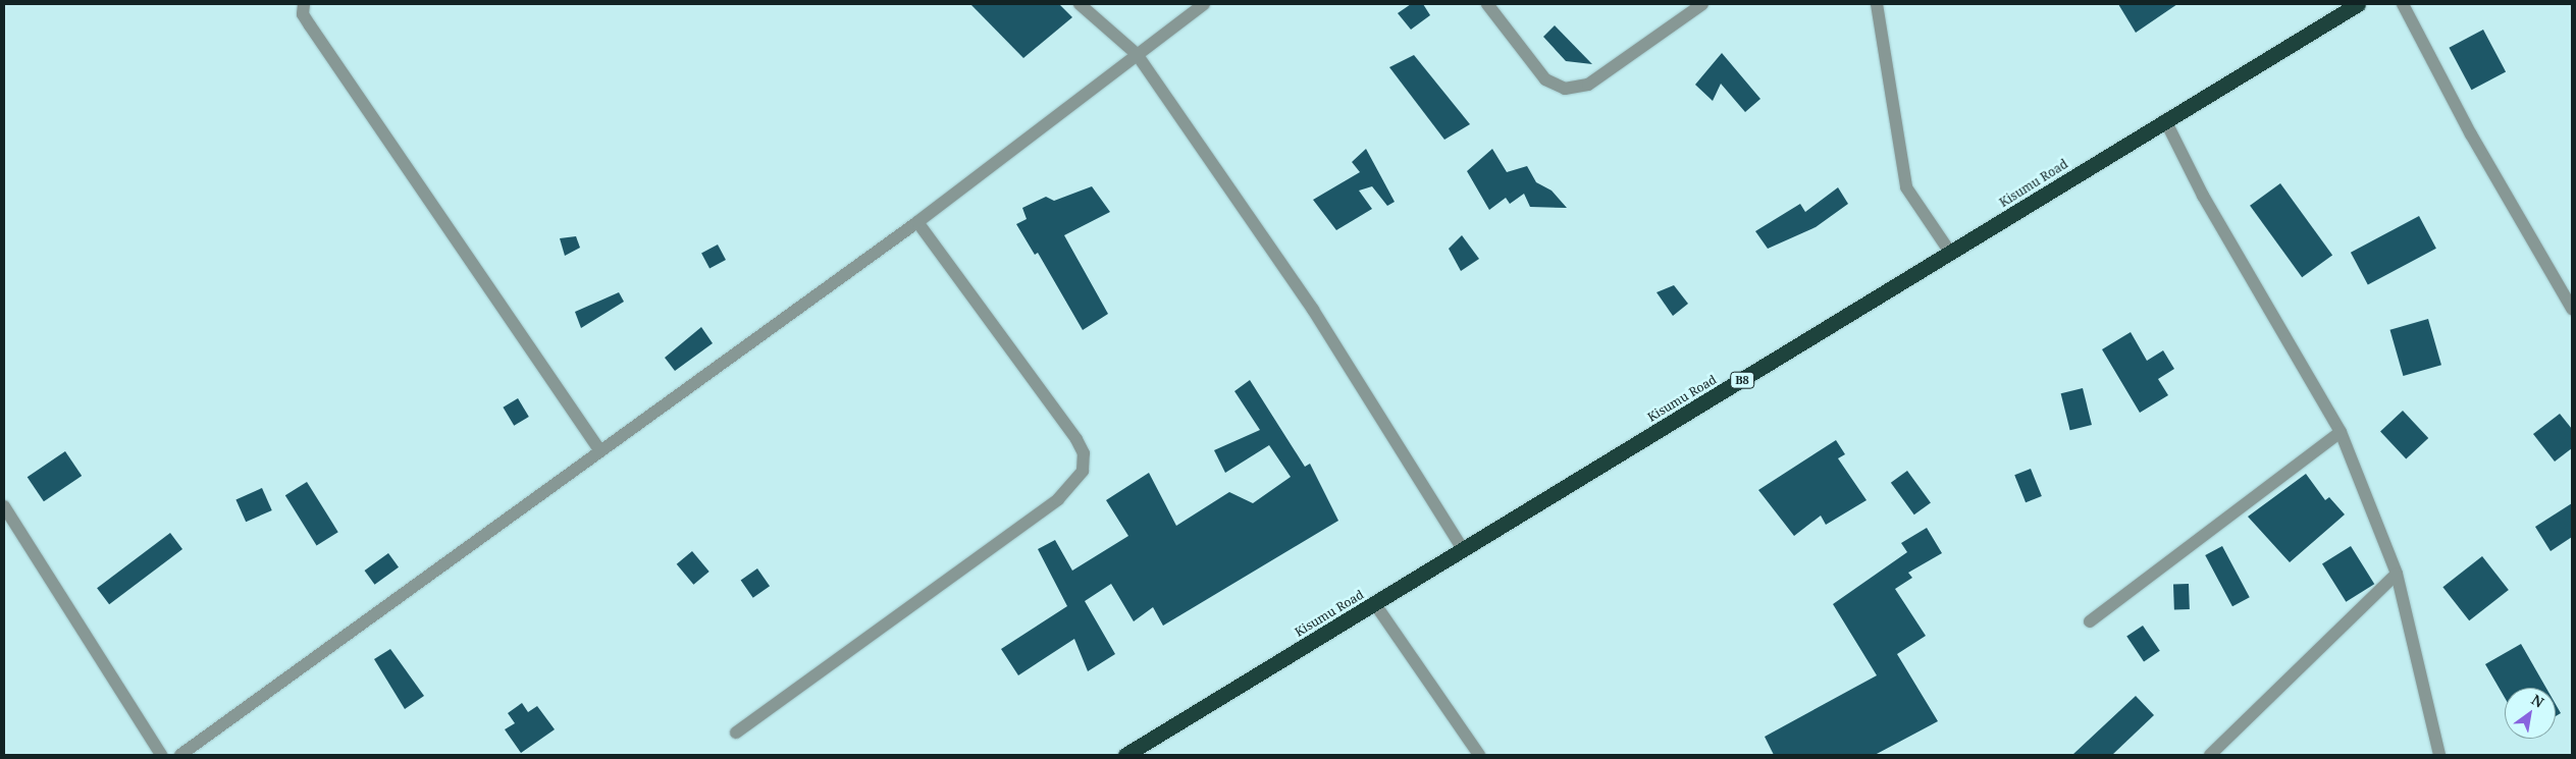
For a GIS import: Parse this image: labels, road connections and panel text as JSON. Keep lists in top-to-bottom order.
{
  "streets": {
    "highway": ["Kisumu Road", "B8"]
  },
  "north": "top right"
}
